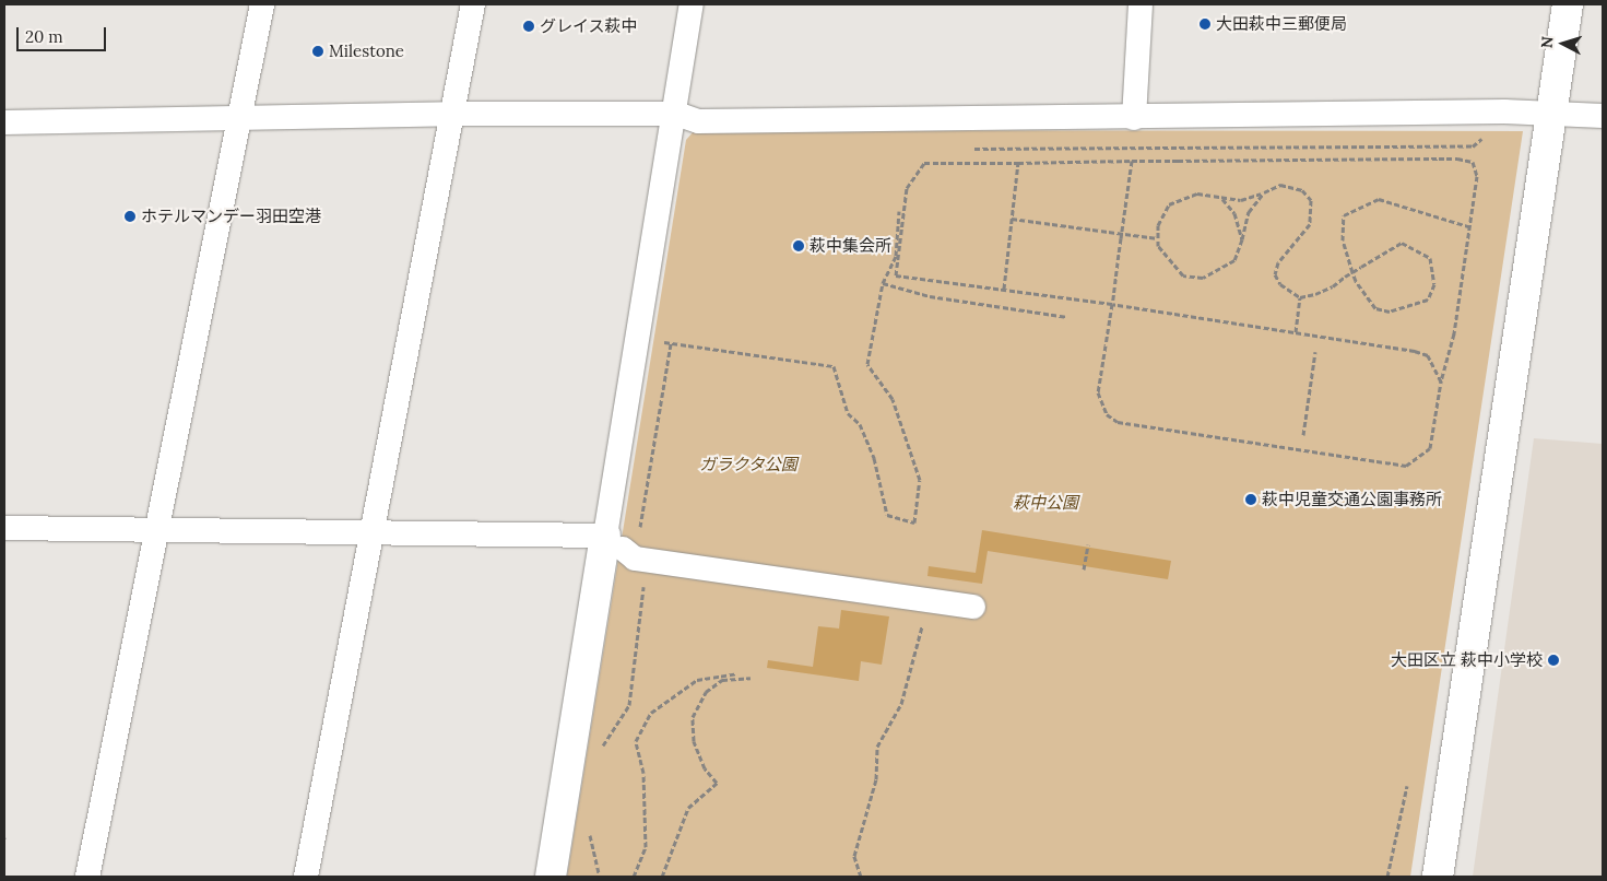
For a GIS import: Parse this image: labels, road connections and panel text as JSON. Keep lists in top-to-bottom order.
{
  "parks": ["ガラクタ公園", "萩中公園"],
  "places": [
    "大田萩中三郵便局",
    "グレイス萩中",
    "Milestone",
    "ホテルマンデー羽田空港",
    "萩中集会所",
    "萩中児童交通公園事務所",
    "大田区立 萩中小学校"
  ],
  "scale_bar": "20 m",
  "north": "left"
}
